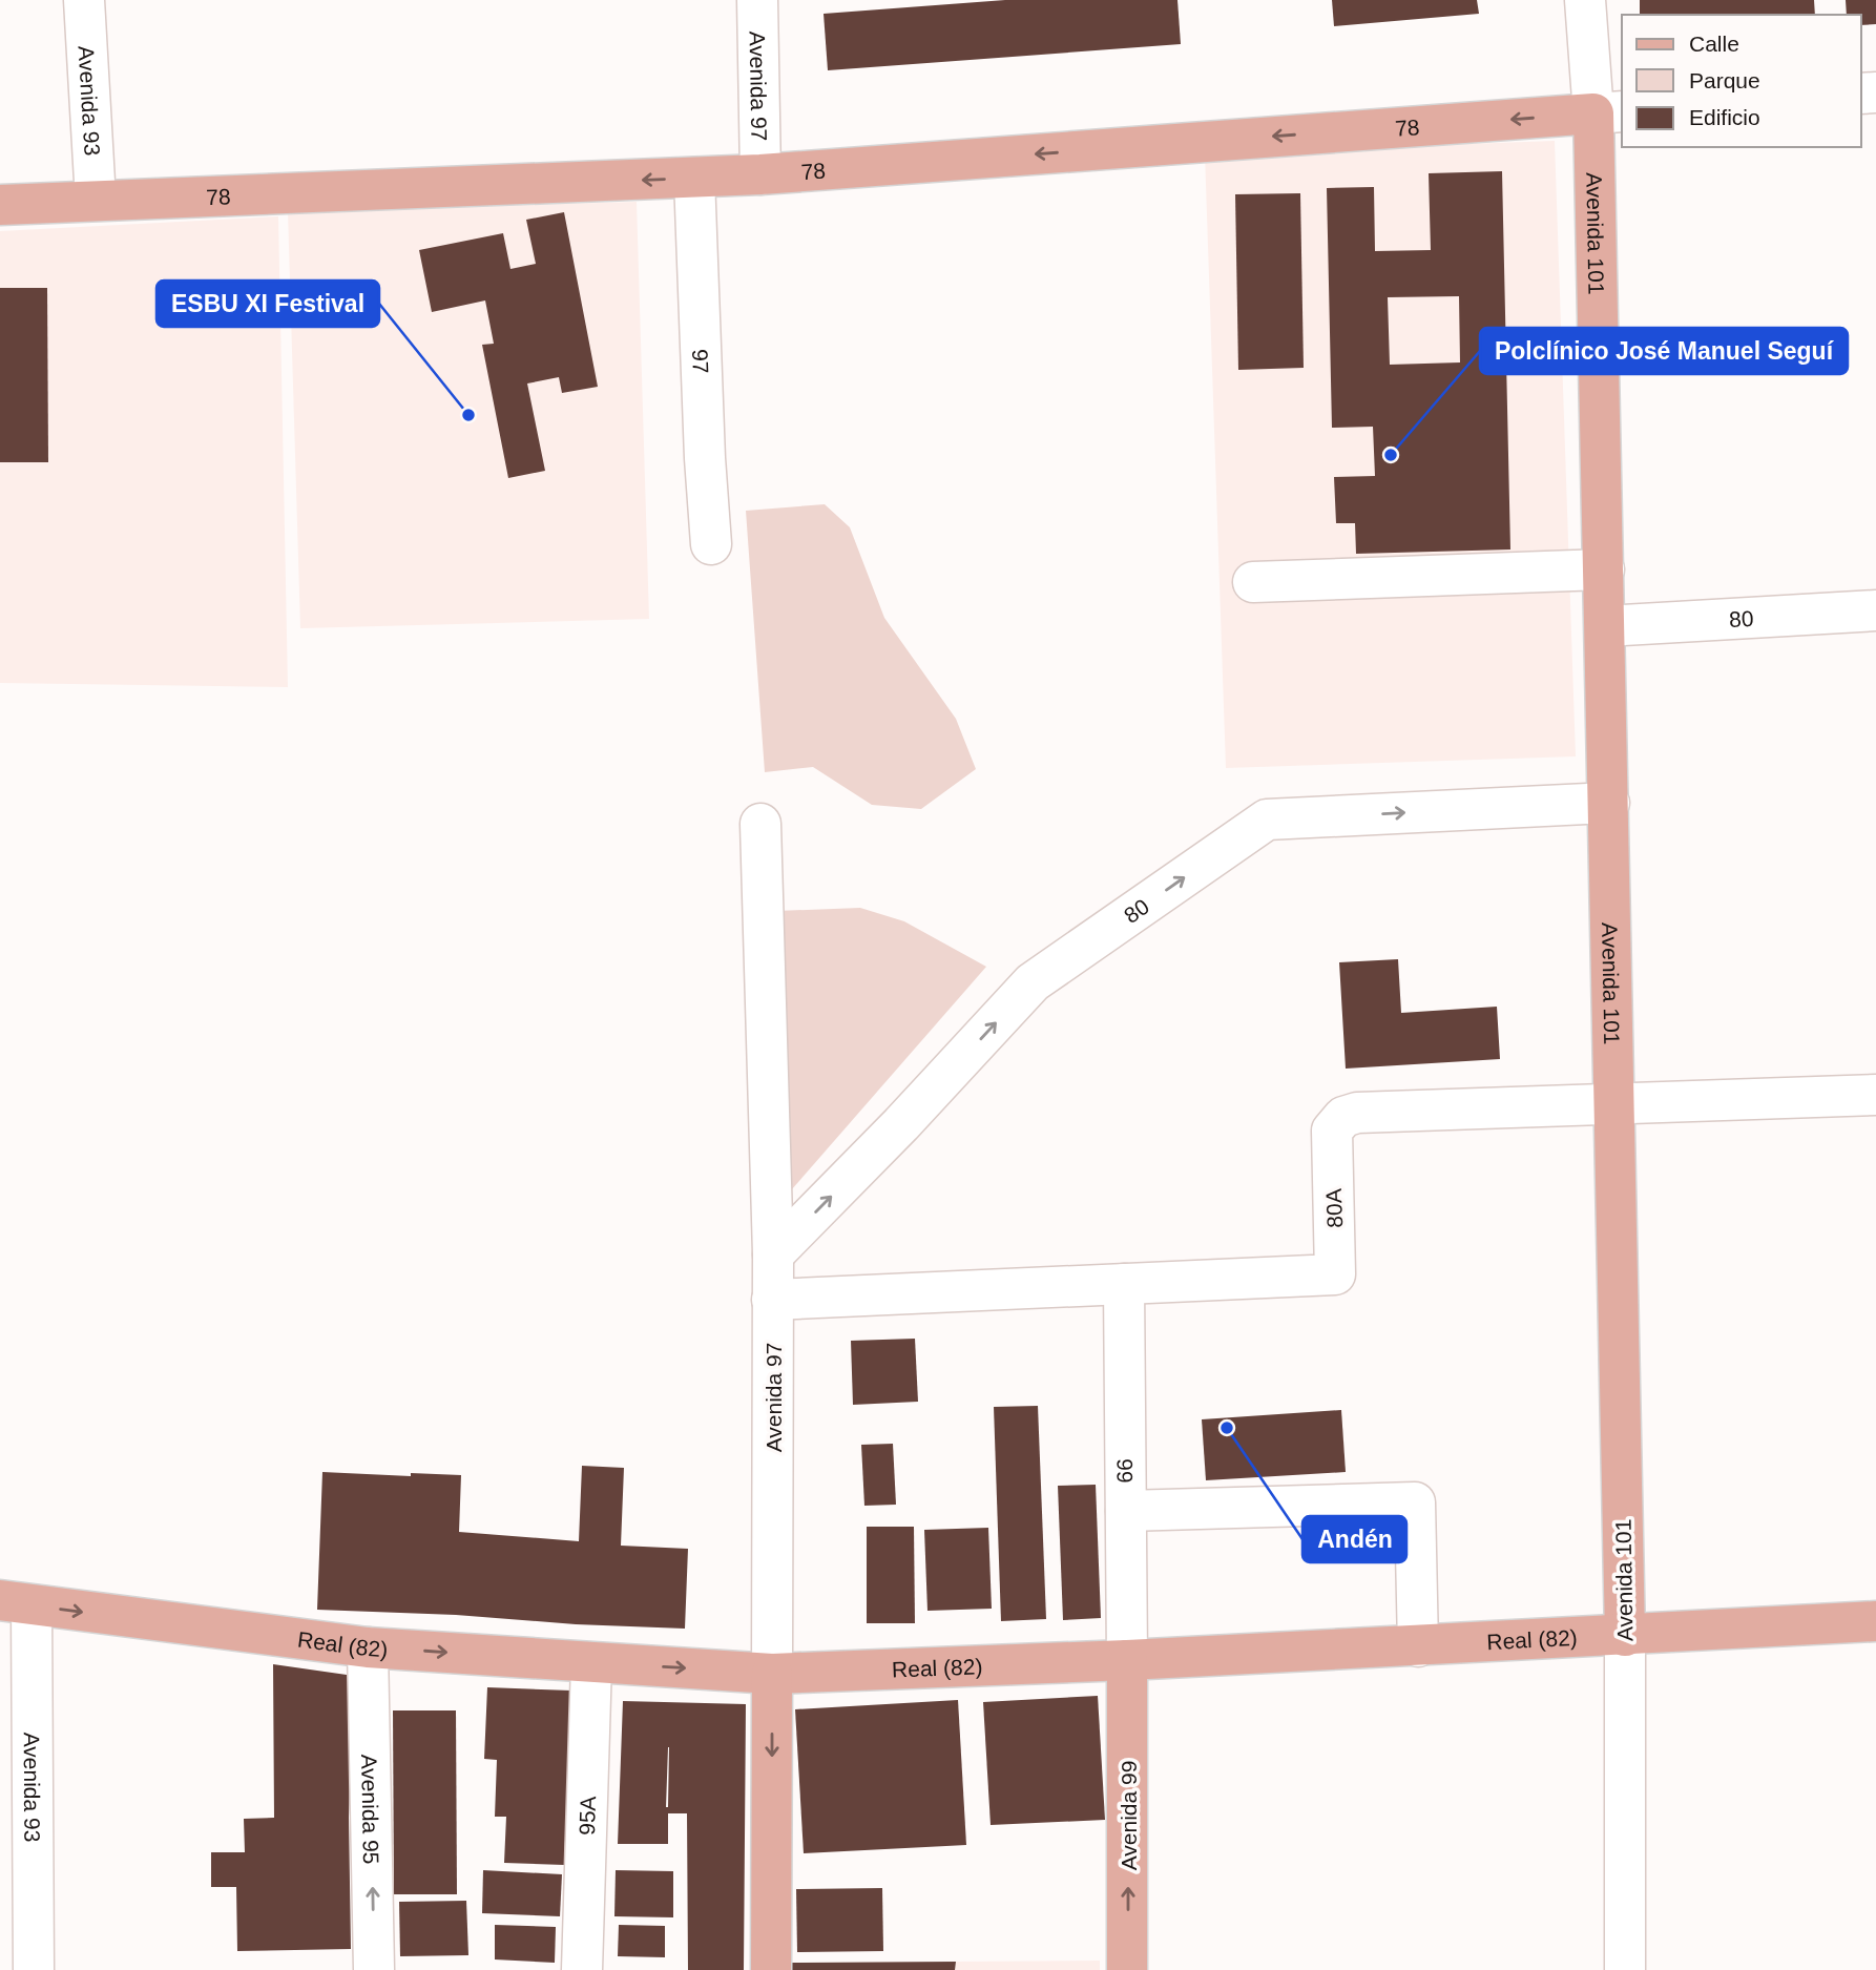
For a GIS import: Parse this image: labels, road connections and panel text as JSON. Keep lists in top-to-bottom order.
{
  "streets": {
    "main road": [
      "Avenida 97",
      "78",
      "Avenida 101",
      "Real (82)",
      "Avenida 99"
    ],
    "street": [
      "Avenida 93",
      "97",
      "80",
      "80A",
      "99",
      "Avenida 95",
      "95A"
    ]
  },
  "crossings": [
    ["Avenida 97", "78"],
    ["Avenida 97", "80"],
    ["Avenida 97", "80A"],
    ["Avenida 97", "Real (82)"],
    ["Avenida 93", "78"],
    ["Avenida 93", "Real (82)"],
    ["78", "Avenida 101"],
    ["78", "97"],
    ["Avenida 101", "80"],
    ["Avenida 101", "80A"],
    ["Avenida 101", "Real (82)"],
    ["80A", "99"],
    ["99", "Real (82)"],
    ["99", "Avenida 99"],
    ["Real (82)", "Avenida 95"],
    ["Real (82)", "Avenida 99"],
    ["Real (82)", "95A"]
  ],
  "one_way": [
    "78",
    "80",
    "Real (82)",
    "Avenida 95",
    "Avenida 99"
  ],
  "places": ["ESBU XI Festival", "Polclínico José Manuel Seguí", "Andén"],
  "legend": ["Calle", "Parque", "Edificio"]
}
